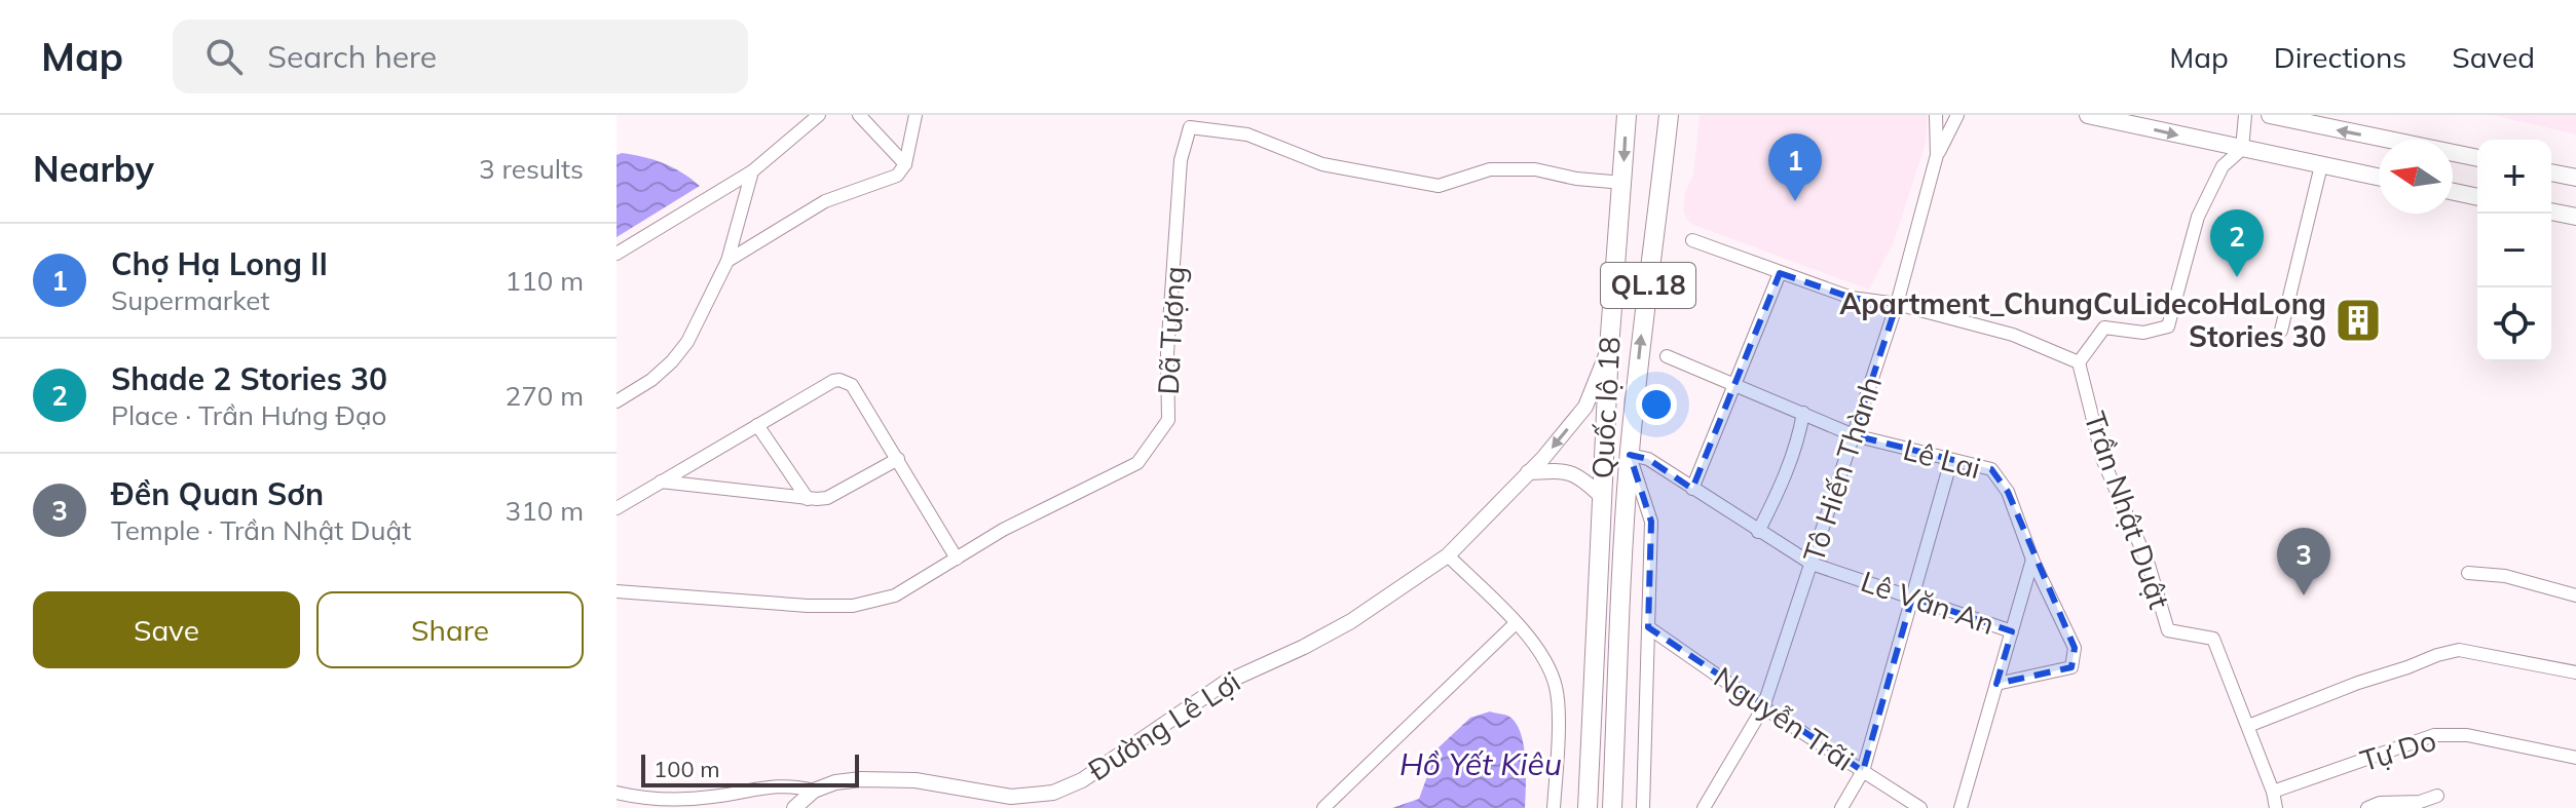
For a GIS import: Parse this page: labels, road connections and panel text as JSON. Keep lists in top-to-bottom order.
{
  "streets": {
    "main road": ["QL.18", "Quốc lộ 18"],
    "street": [
      "Dã Tượng",
      "Lê Lai",
      "Tô Hiến Thành",
      "Trần Nhật Duật",
      "Lê Văn An",
      "Nguyễn Trãi",
      "Đường Lê Lợi",
      "Tự Do"
    ]
  },
  "crossings": [
    ["Dã Tượng", "Quốc lộ 18"],
    ["Quốc lộ 18", "Lê Văn An"],
    ["Quốc lộ 18", "Đường Lê Lợi"],
    ["Lê Lai", "Tô Hiến Thành"],
    ["Tô Hiến Thành", "Lê Văn An"],
    ["Tô Hiến Thành", "Nguyễn Trãi"],
    ["Trần Nhật Duật", "Tự Do"]
  ],
  "water": ["Hồ Yết Kiêu"],
  "places": {
    "building": ["Apartment_ChungCuLidecoHaLong Stories 30"]
  },
  "scale_bar": "100 m",
  "north": "left",
  "page": {
    "header": "Map",
    "search": "Search here",
    "nav": ["Map", "Directions", "Saved"],
    "heading": ["Nearby", "3 results"],
    "pins": ["1", "2", "3"],
    "map_buttons": ["+", "−"],
    "list": [
      {
        "mark": "1",
        "name": "Chợ Hạ Long II",
        "note": "Supermarket",
        "value": "110 m"
      },
      {
        "mark": "2",
        "name": "Shade 2 Stories 30",
        "note": "Place · Trần Hưng Đạo",
        "value": "270 m"
      },
      {
        "mark": "3",
        "name": "Đền Quan Sơn",
        "note": "Temple · Trần Nhật Duật",
        "value": "310 m"
      }
    ],
    "buttons": ["Save", "Share"],
    "scale": "100 m"
  }
}
